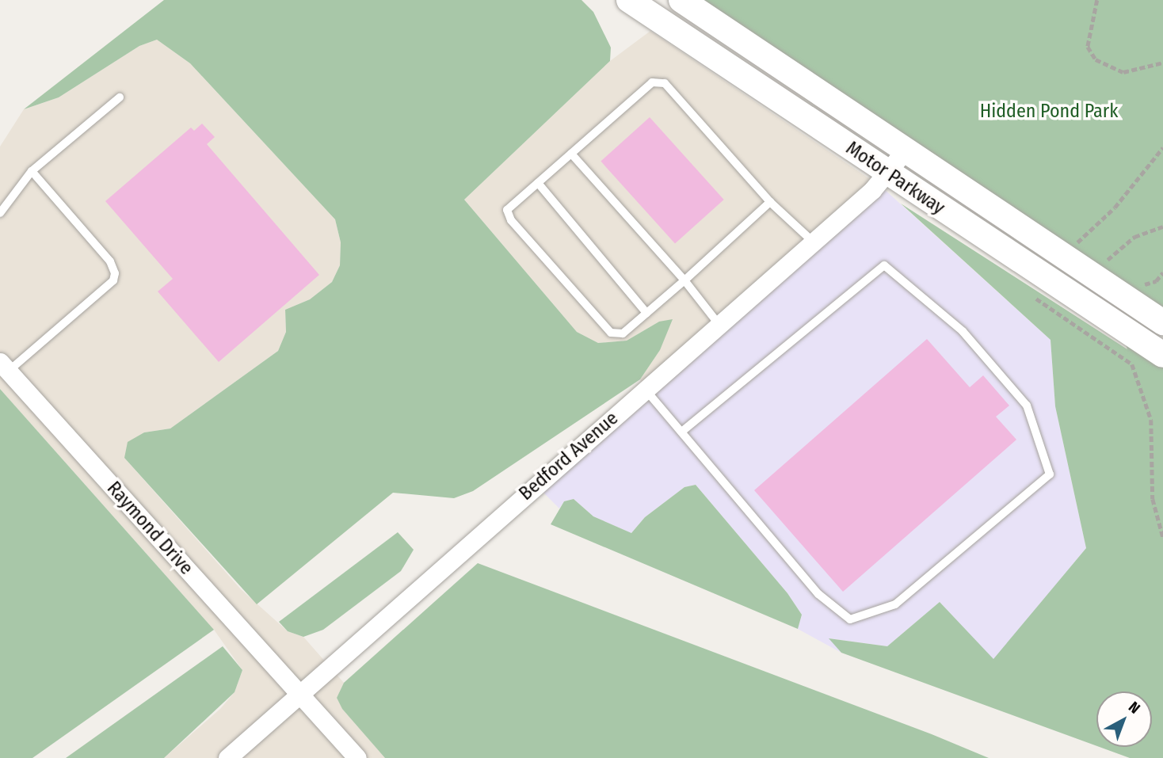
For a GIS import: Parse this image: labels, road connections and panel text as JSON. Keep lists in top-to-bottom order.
{
  "streets": {
    "main road": ["Motor Parkway"],
    "street": ["Bedford Avenue", "Raymond Drive"]
  },
  "crossings": [
    ["Motor Parkway", "Bedford Avenue"],
    ["Bedford Avenue", "Raymond Drive"]
  ],
  "parks": ["Hidden Pond Park"],
  "north": "top right"
}
